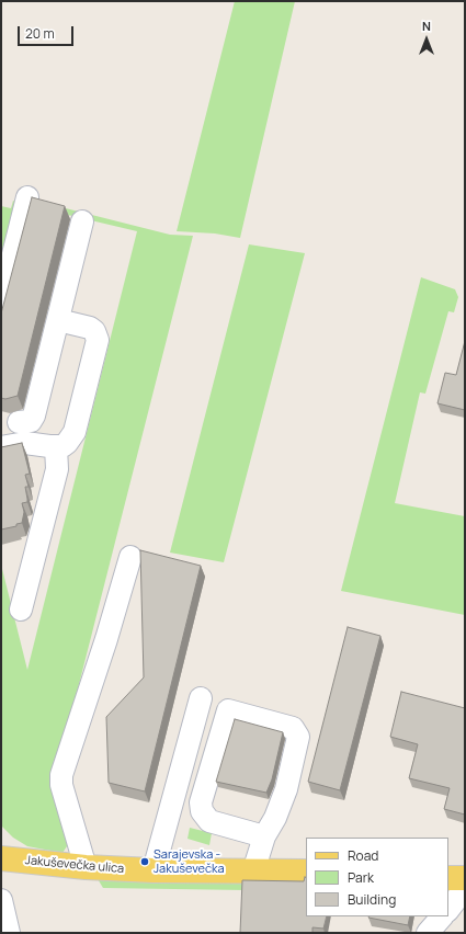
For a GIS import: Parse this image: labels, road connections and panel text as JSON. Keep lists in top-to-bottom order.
{
  "streets": {
    "main road": ["Jakuševečka ulica"]
  },
  "places": ["Sarajevska - Jakuševečka"],
  "legend": ["Road", "Park", "Building"],
  "scale_bar": "20 m",
  "north": "top"
}
